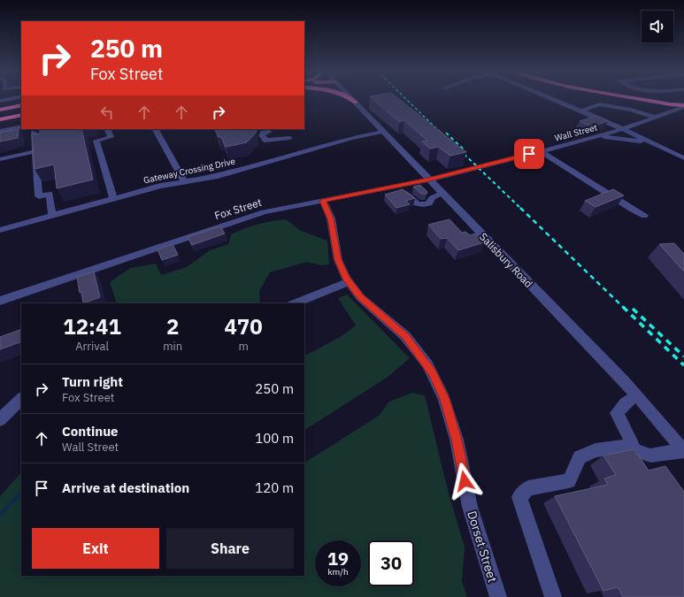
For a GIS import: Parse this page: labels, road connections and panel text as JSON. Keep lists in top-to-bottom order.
{
  "streets": {
    "street": [
      "Wall Street",
      "Gateway Crossing Drive",
      "Fox Street",
      "Salisbury Road",
      "Dorset Street"
    ]
  },
  "crossings": [
    ["Wall Street", "Fox Street"],
    ["Wall Street", "Salisbury Road"],
    ["Gateway Crossing Drive", "Salisbury Road"],
    ["Fox Street", "Salisbury Road"],
    ["Fox Street", "Dorset Street"]
  ],
  "page": {
    "turn": ["250 m", "Fox Street"],
    "eta": [
      "12:41",
      "Arrival",
      "2",
      "min",
      "470",
      "m"
    ],
    "list": [
      {
        "name": "Turn right",
        "note": "Fox Street",
        "value": "250 m"
      },
      {
        "name": "Continue",
        "note": "Wall Street",
        "value": "100 m"
      },
      {
        "name": "Arrive at destination",
        "value": "120 m"
      }
    ],
    "buttons": ["Exit", "Share"],
    "speed": "19 km/h",
    "limit": "30"
  }
}
